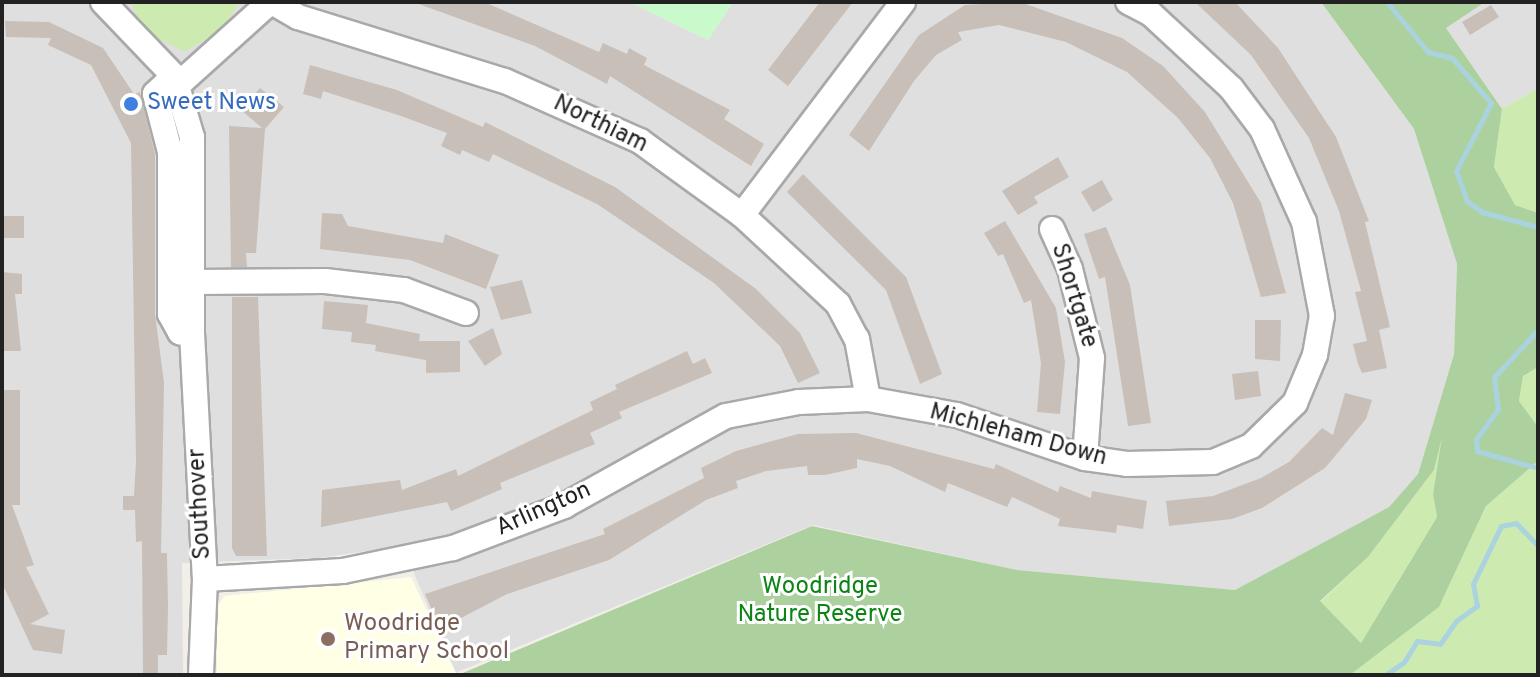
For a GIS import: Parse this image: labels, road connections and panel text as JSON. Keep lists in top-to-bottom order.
{
  "streets": {
    "street": [
      "Northiam",
      "Shortgate",
      "Michleham Down",
      "Southover",
      "Arlington"
    ]
  },
  "crossings": [
    ["Northiam", "Michleham Down"],
    ["Northiam", "Arlington"],
    ["Shortgate", "Michleham Down"],
    ["Michleham Down", "Arlington"],
    ["Southover", "Arlington"]
  ],
  "parks": ["Woodridge Nature Reserve"],
  "places": ["Sweet News", "Woodridge Primary School"]
}
